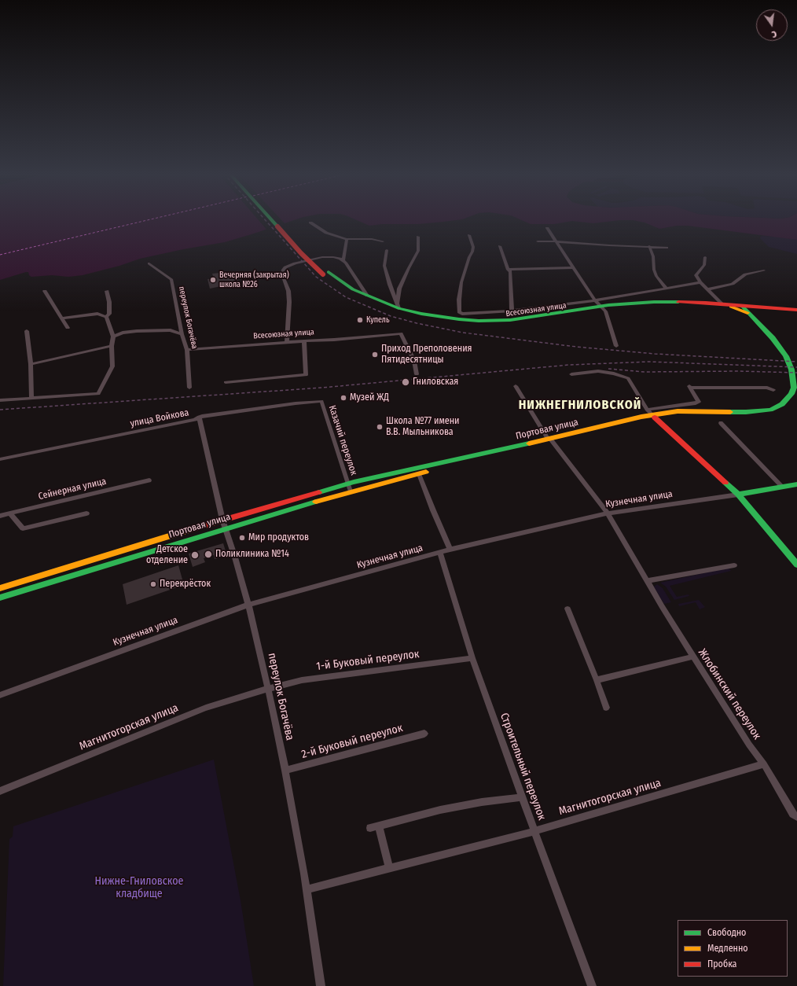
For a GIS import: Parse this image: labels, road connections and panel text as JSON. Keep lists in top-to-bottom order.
{
  "streets": {
    "main road": ["Всесоюзная улица", "Портовая улица", "Кузнечная улица"],
    "street": [
      "переулок Богачёва",
      "улица Войкова",
      "Казачий переулок",
      "Сейнерная улица",
      "1-й Буковый переулок",
      "Жлобинский переулок",
      "Магнитогорская улица",
      "2-й Буковый переулок",
      "Строительный переулок"
    ]
  },
  "crossings": [
    ["Всесоюзная улица", "переулок Богачёва"],
    ["Всесоюзная улица", "Портовая улица"],
    ["переулок Богачёва", "улица Войкова"],
    ["переулок Богачёва", "Портовая улица"],
    ["переулок Богачёва", "Кузнечная улица"],
    ["переулок Богачёва", "1-й Буковый переулок"],
    ["переулок Богачёва", "Магнитогорская улица"],
    ["переулок Богачёва", "2-й Буковый переулок"],
    ["улица Войкова", "Казачий переулок"],
    ["Портовая улица", "Казачий переулок"],
    ["Портовая улица", "Жлобинский переулок"],
    ["Кузнечная улица", "Жлобинский переулок"],
    ["Кузнечная улица", "Строительный переулок"],
    ["1-й Буковый переулок", "Магнитогорская улица"],
    ["1-й Буковый переулок", "Строительный переулок"],
    ["Жлобинский переулок", "Магнитогорская улица"],
    ["Магнитогорская улица", "Строительный переулок"]
  ],
  "districts": ["НИЖНЕГНИЛОВСКОЙ"],
  "parks": ["Нижне-Гниловское кладбище"],
  "places": [
    "Вечерняя (закрытая) школа №26",
    "Купель",
    "Приход Преполовения Пятидесятницы",
    "Гниловская",
    "Музей ЖД",
    "Школа №77 имени В.В. Мыльникова",
    "Мир продуктов",
    "Поликлиника №14",
    "Детское отделение",
    "Перекрёсток"
  ],
  "legend": ["Свободно", "Медленно", "Пробка"],
  "north": "bottom"
}
